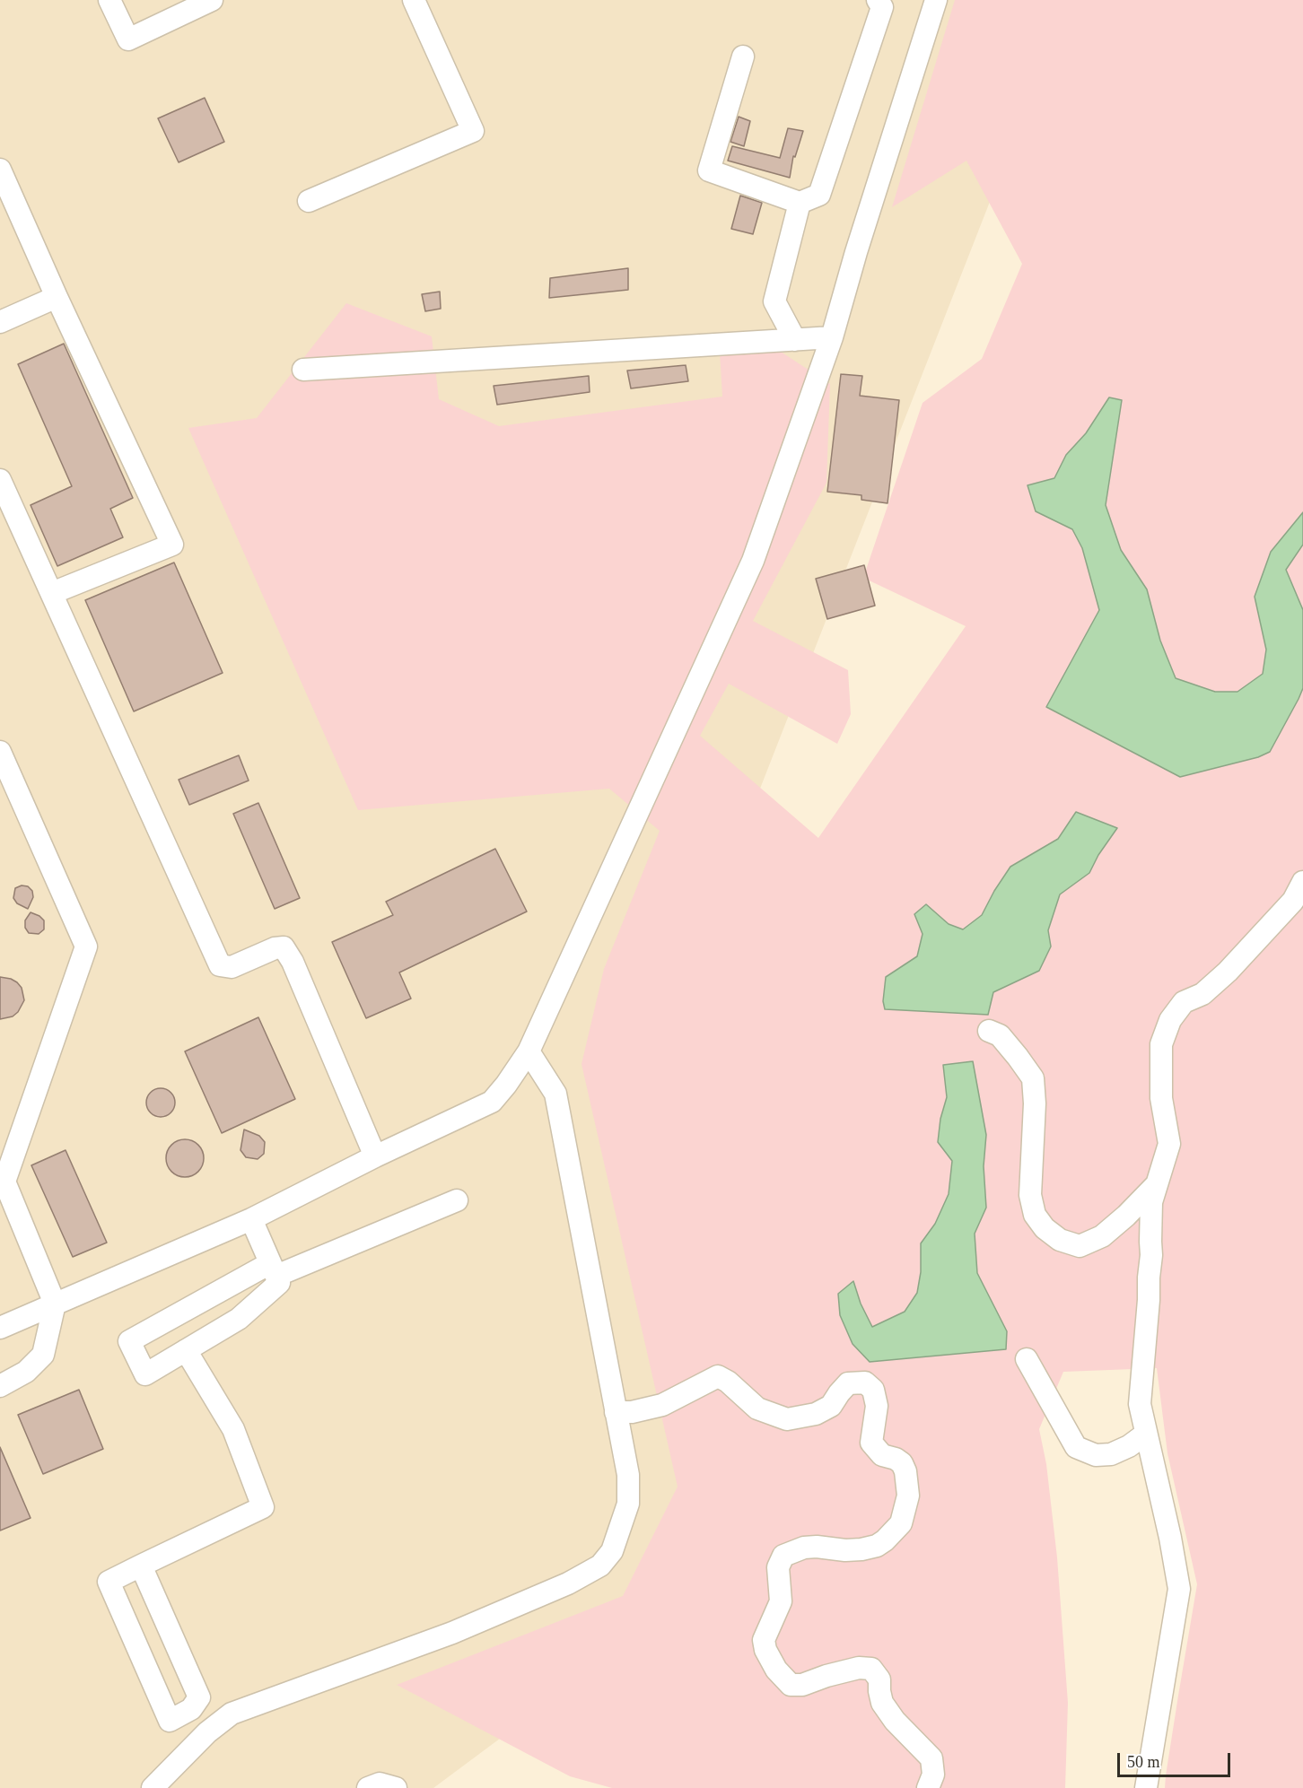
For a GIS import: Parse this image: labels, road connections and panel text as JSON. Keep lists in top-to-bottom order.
{
  "scale_bar": "50 m"
}
